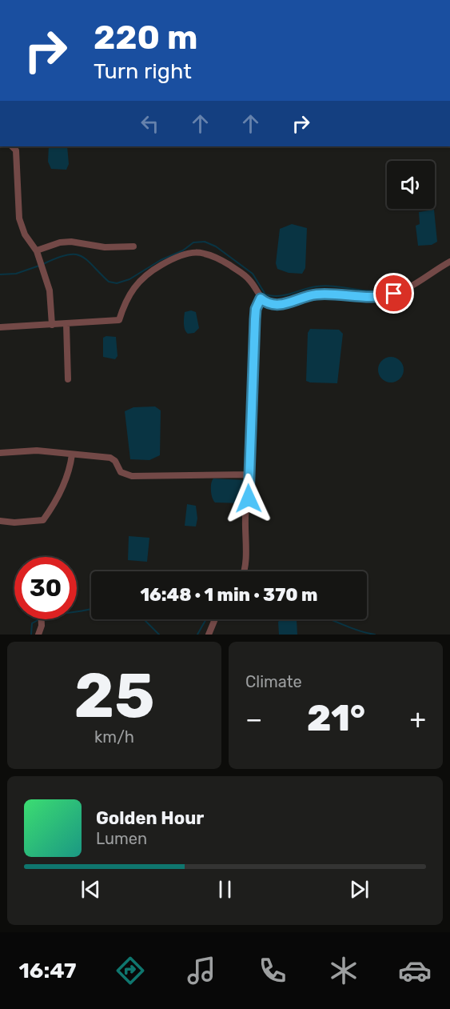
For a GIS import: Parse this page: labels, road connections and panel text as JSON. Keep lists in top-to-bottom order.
{
  "page": {
    "turn": ["220 m", "Turn right"],
    "limit": "30",
    "trip": "16:48 · 1 min · 370 m",
    "tile": [
      ["25", "km/h"],
      "Climate"
    ],
    "heat": ["−", "21°", "+"],
    "song": ["Golden Hour", "Lumen"],
    "tabs": "16:47"
  }
}
